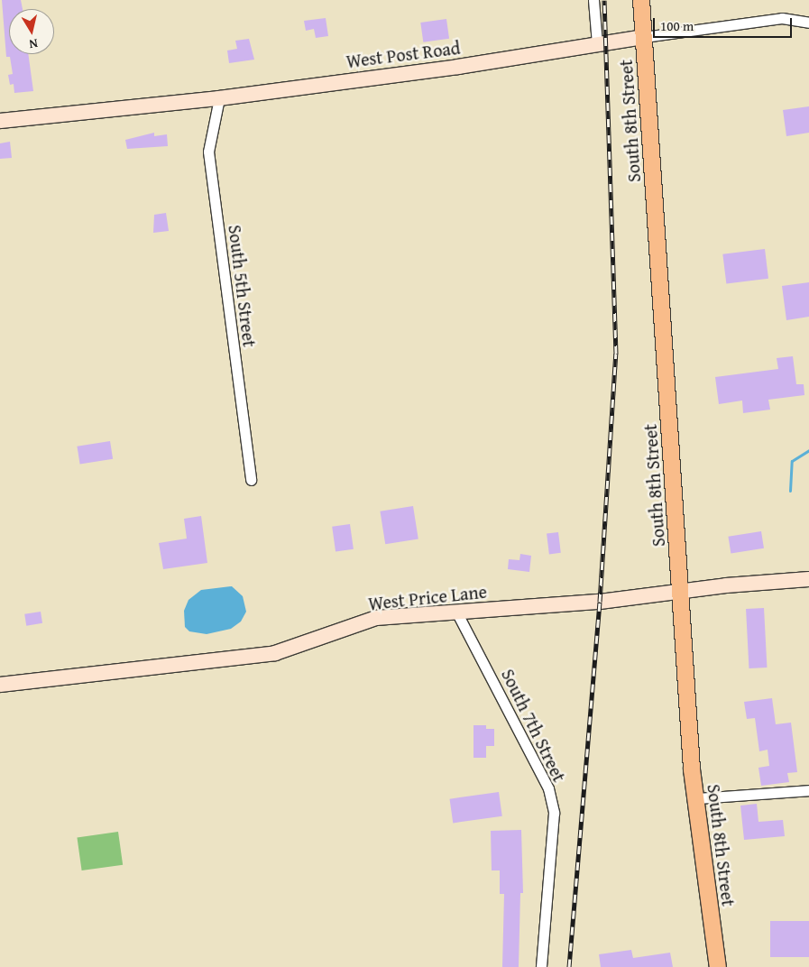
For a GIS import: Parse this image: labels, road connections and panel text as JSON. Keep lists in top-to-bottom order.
{
  "streets": {
    "main road": ["South 8th Street"],
    "street": [
      "West Post Road",
      "South 5th Street",
      "West Price Lane",
      "South 7th Street"
    ]
  },
  "crossings": [
    ["West Post Road", "South 8th Street"],
    ["West Post Road", "South 5th Street"],
    ["South 8th Street", "West Price Lane"],
    ["West Price Lane", "South 7th Street"]
  ],
  "scale_bar": "100 m",
  "north": "bottom"
}
